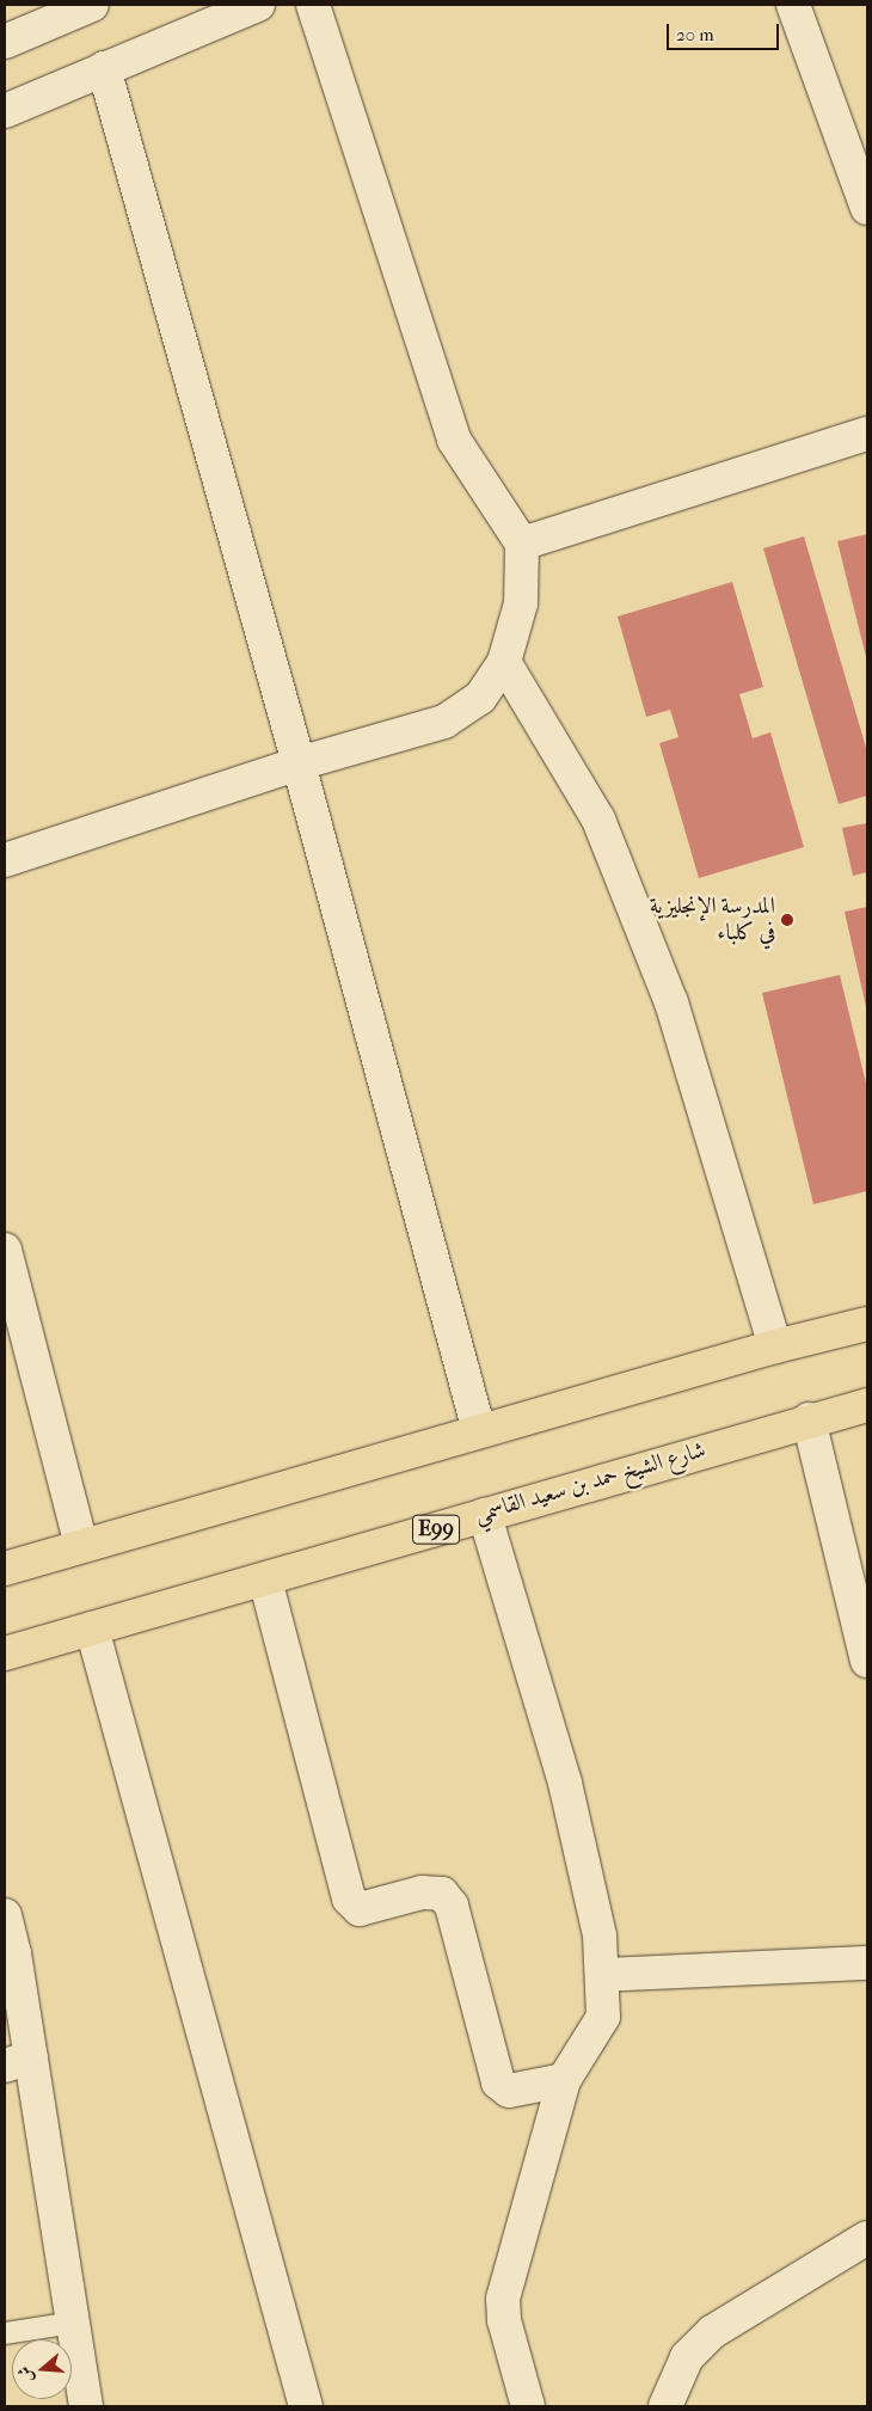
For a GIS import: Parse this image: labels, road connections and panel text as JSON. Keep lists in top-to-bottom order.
{
  "streets": {
    "main road": ["شارع الشيخ حمد بن سعيد القاسمي", "E99"]
  },
  "places": ["المدرسة الإنجليزية في كلباء"],
  "scale_bar": "20 m",
  "north": "left"
}
